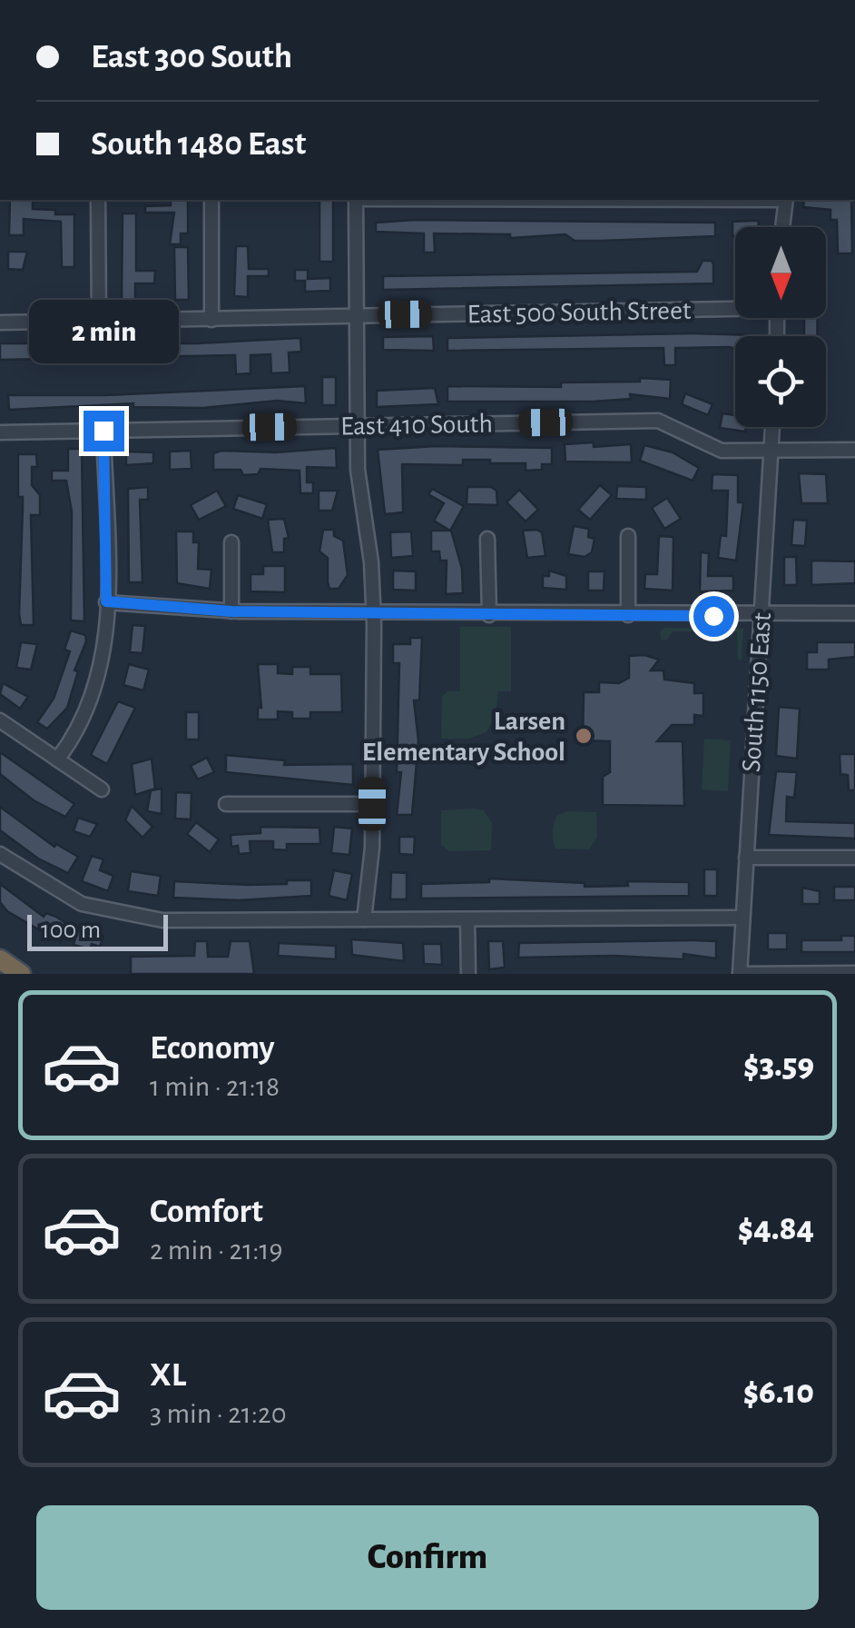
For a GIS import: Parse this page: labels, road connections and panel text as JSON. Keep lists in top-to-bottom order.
{
  "streets": {
    "street": ["East 500 South Street", "East 410 South", "South 1150 East"]
  },
  "crossings": [
    ["East 410 South", "South 1150 East"]
  ],
  "places": ["Larsen Elementary School"],
  "scale_bar": "100 m",
  "north": "bottom",
  "page": {
    "banner": ["East 300 South", "South 1480 East"],
    "bubble": "2 min",
    "scale": "100 m",
    "list": [
      {
        "name": "Economy",
        "note": "1 min · 21:18",
        "value": "$3.59"
      },
      {
        "name": "Comfort",
        "note": "2 min · 21:19",
        "value": "$4.84"
      },
      {
        "name": "XL",
        "note": "3 min · 21:20",
        "value": "$6.10"
      }
    ],
    "buttons": "Confirm"
  }
}
